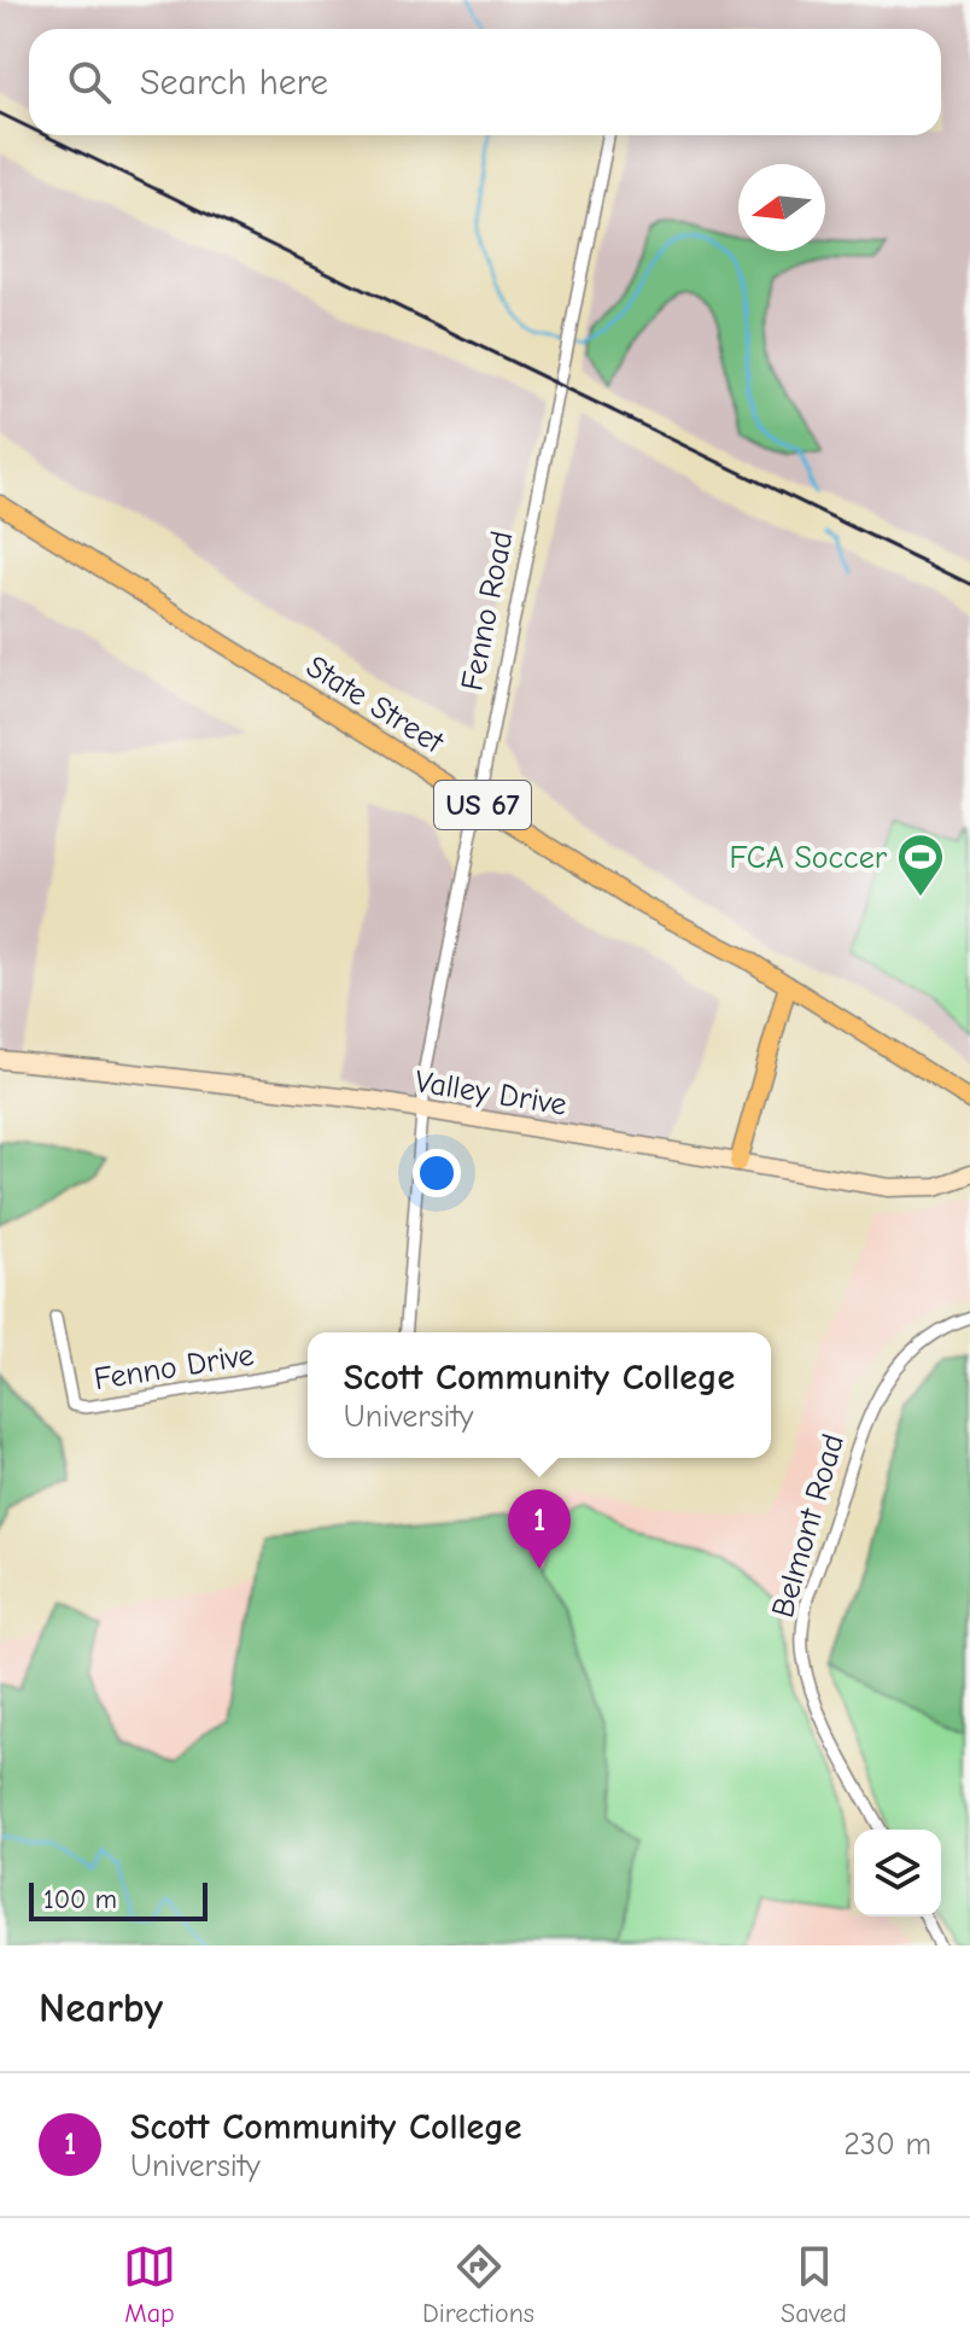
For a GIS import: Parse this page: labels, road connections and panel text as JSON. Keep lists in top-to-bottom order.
{
  "streets": {
    "main road": ["State Street", "US 67"],
    "street": [
      "Fenno Road",
      "Valley Drive",
      "Fenno Drive",
      "Belmont Road"
    ]
  },
  "crossings": [
    ["Fenno Road", "State Street"],
    ["Fenno Road", "Valley Drive"]
  ],
  "places": {
    "sports": ["FCA Soccer"]
  },
  "scale_bar": "100 m",
  "north": "left",
  "page": {
    "search": "Search here",
    "popup": ["Scott Community College", "University"],
    "pins": "1",
    "scale": "100 m",
    "heading": "Nearby",
    "list": [
      {
        "mark": "1",
        "name": "Scott Community College",
        "note": "University",
        "value": "230 m"
      }
    ],
    "nav": ["Map", "Directions", "Saved"]
  }
}
